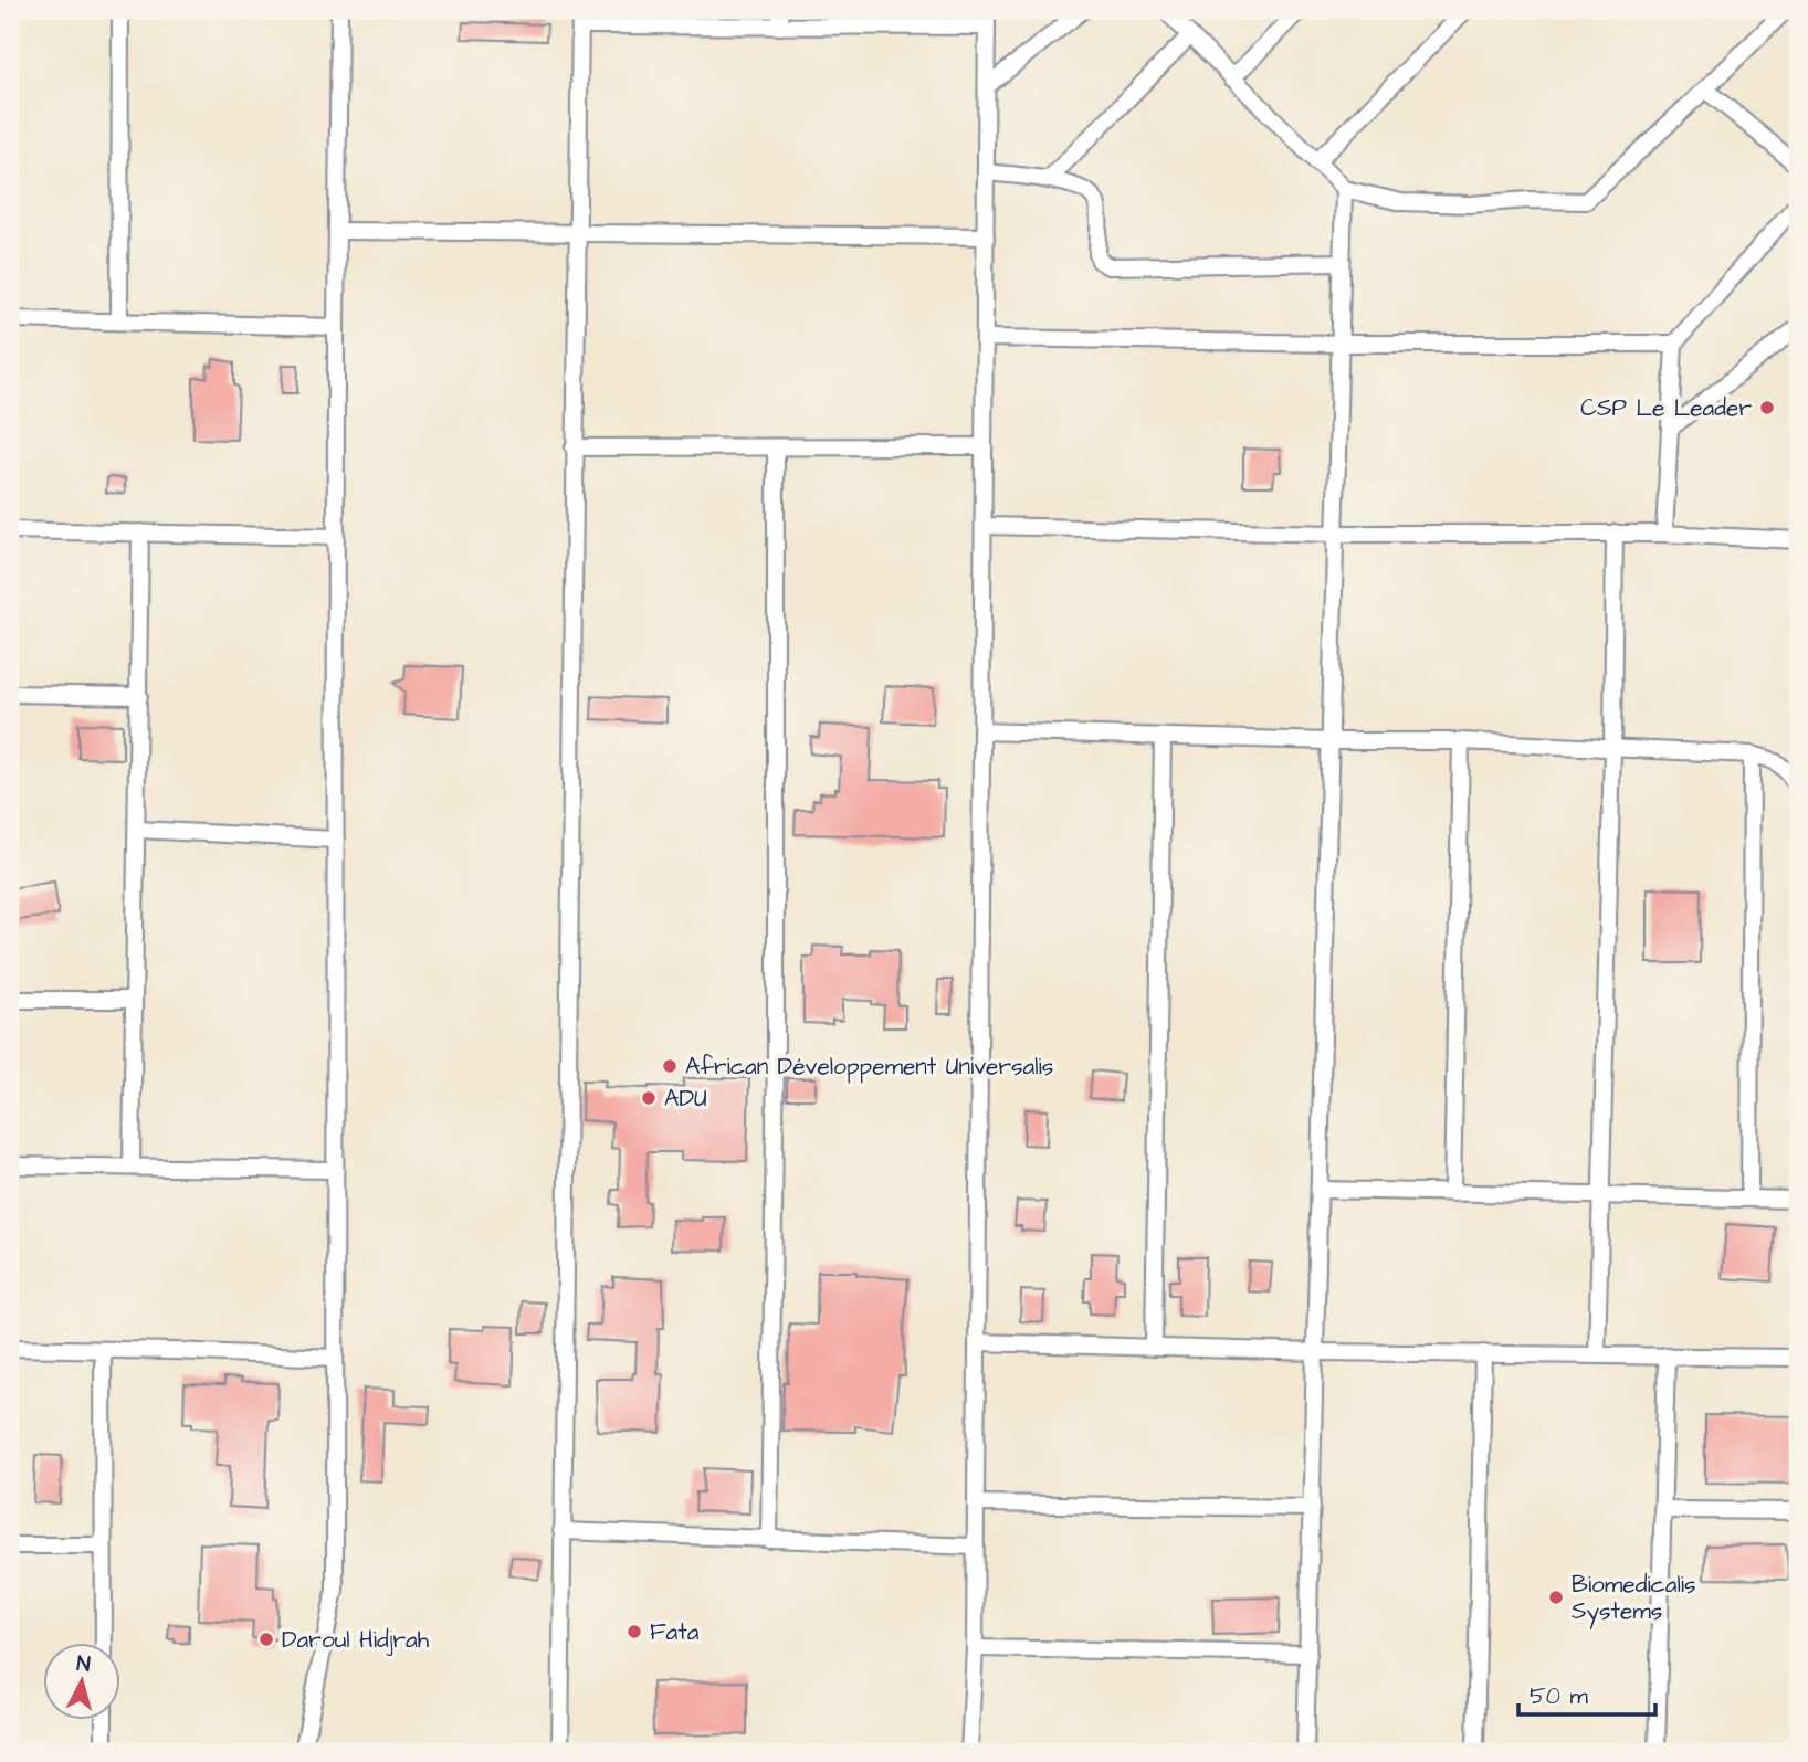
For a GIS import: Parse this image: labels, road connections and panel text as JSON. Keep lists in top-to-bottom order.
{
  "places": [
    "CSP Le Leader",
    "African Développement Universalis",
    "ADU",
    "Biomedicalis Systems",
    "Fata",
    "Daroul Hidjrah"
  ],
  "scale_bar": "50 m",
  "north": "top"
}
